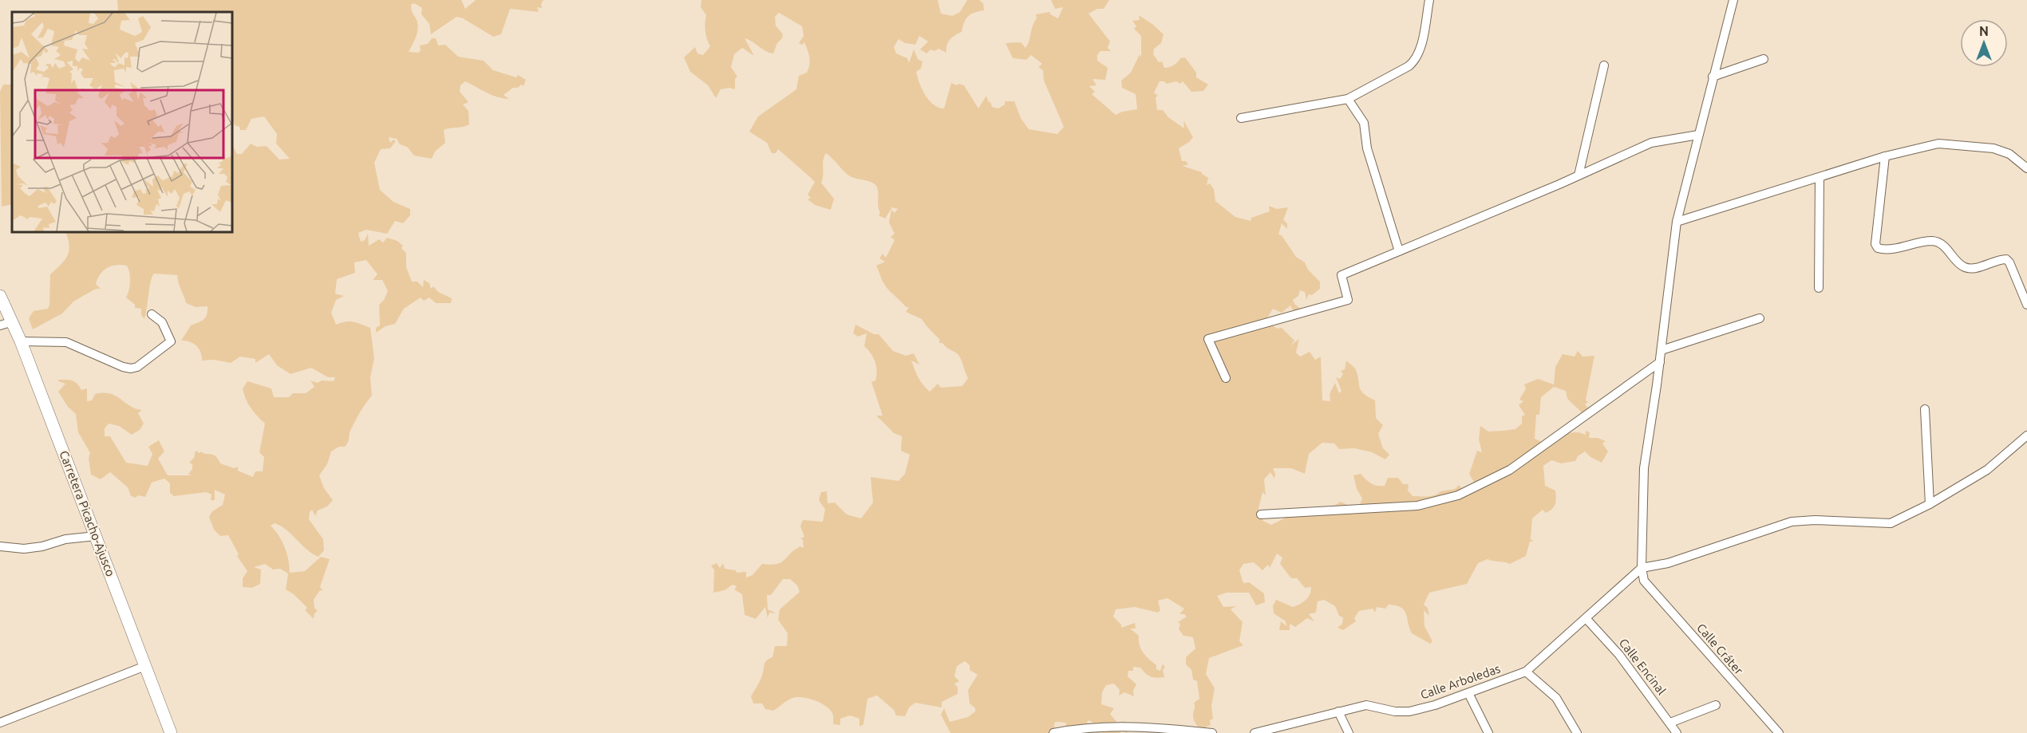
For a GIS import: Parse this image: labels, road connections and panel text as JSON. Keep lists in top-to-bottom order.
{
  "streets": {
    "main road": ["Carretera Picacho-Ajusco"],
    "street": ["Calle Cráter", "Calle Encinal", "Calle Arboledas"]
  },
  "crossings": [
    ["Calle Cráter", "Calle Arboledas"],
    ["Calle Encinal", "Calle Arboledas"]
  ],
  "north": "top"
}
